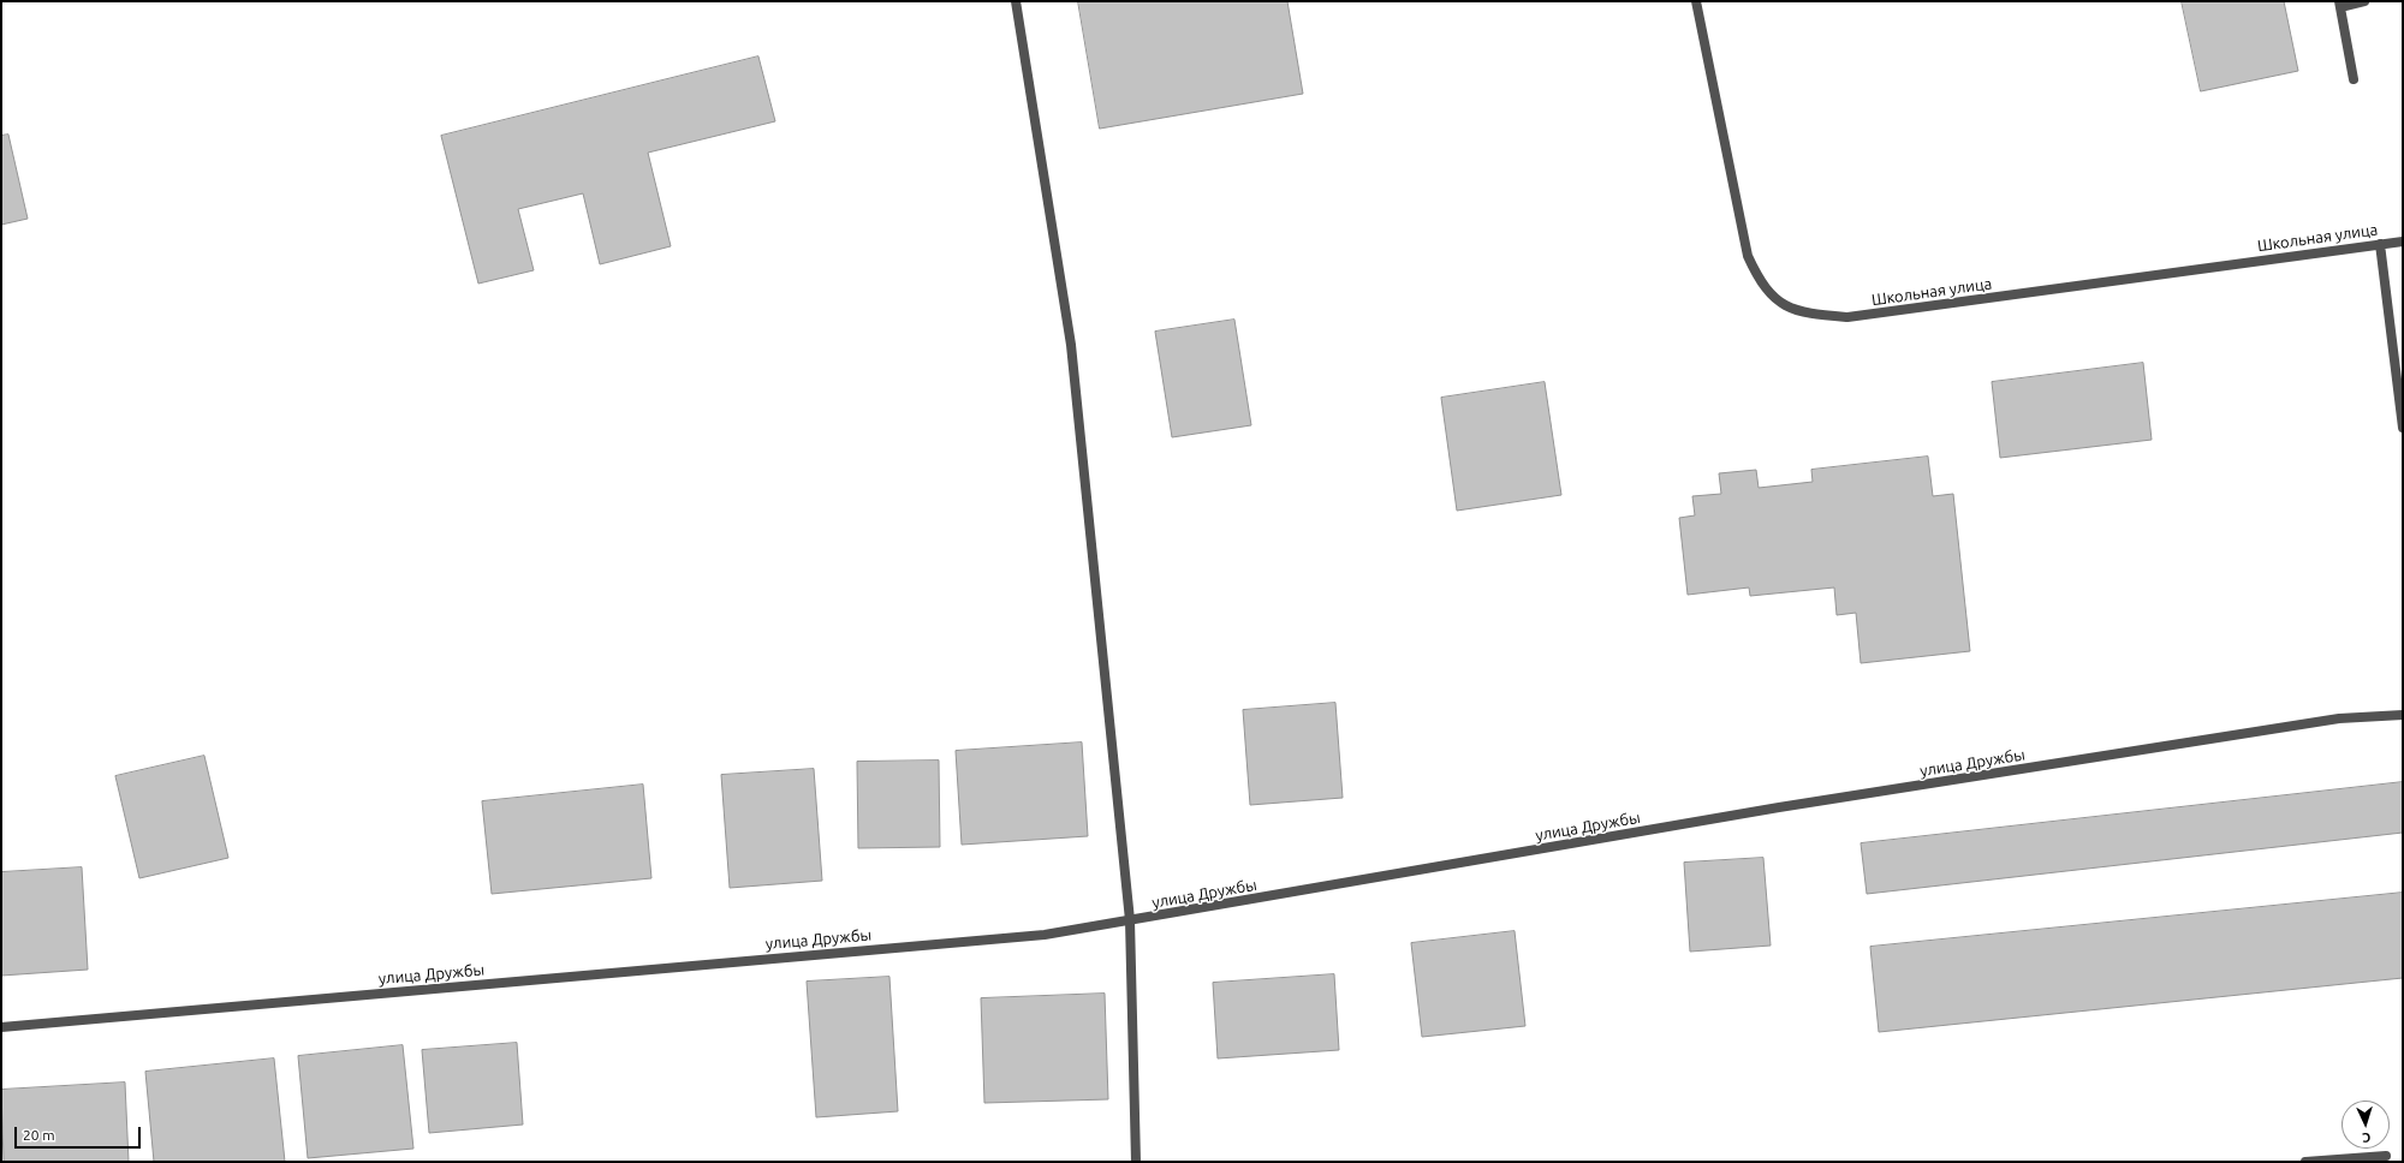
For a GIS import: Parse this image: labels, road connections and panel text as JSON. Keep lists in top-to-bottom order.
{
  "streets": {
    "street": ["Школьная улица", "улица Дружбы"]
  },
  "scale_bar": "20 m",
  "north": "bottom"
}
